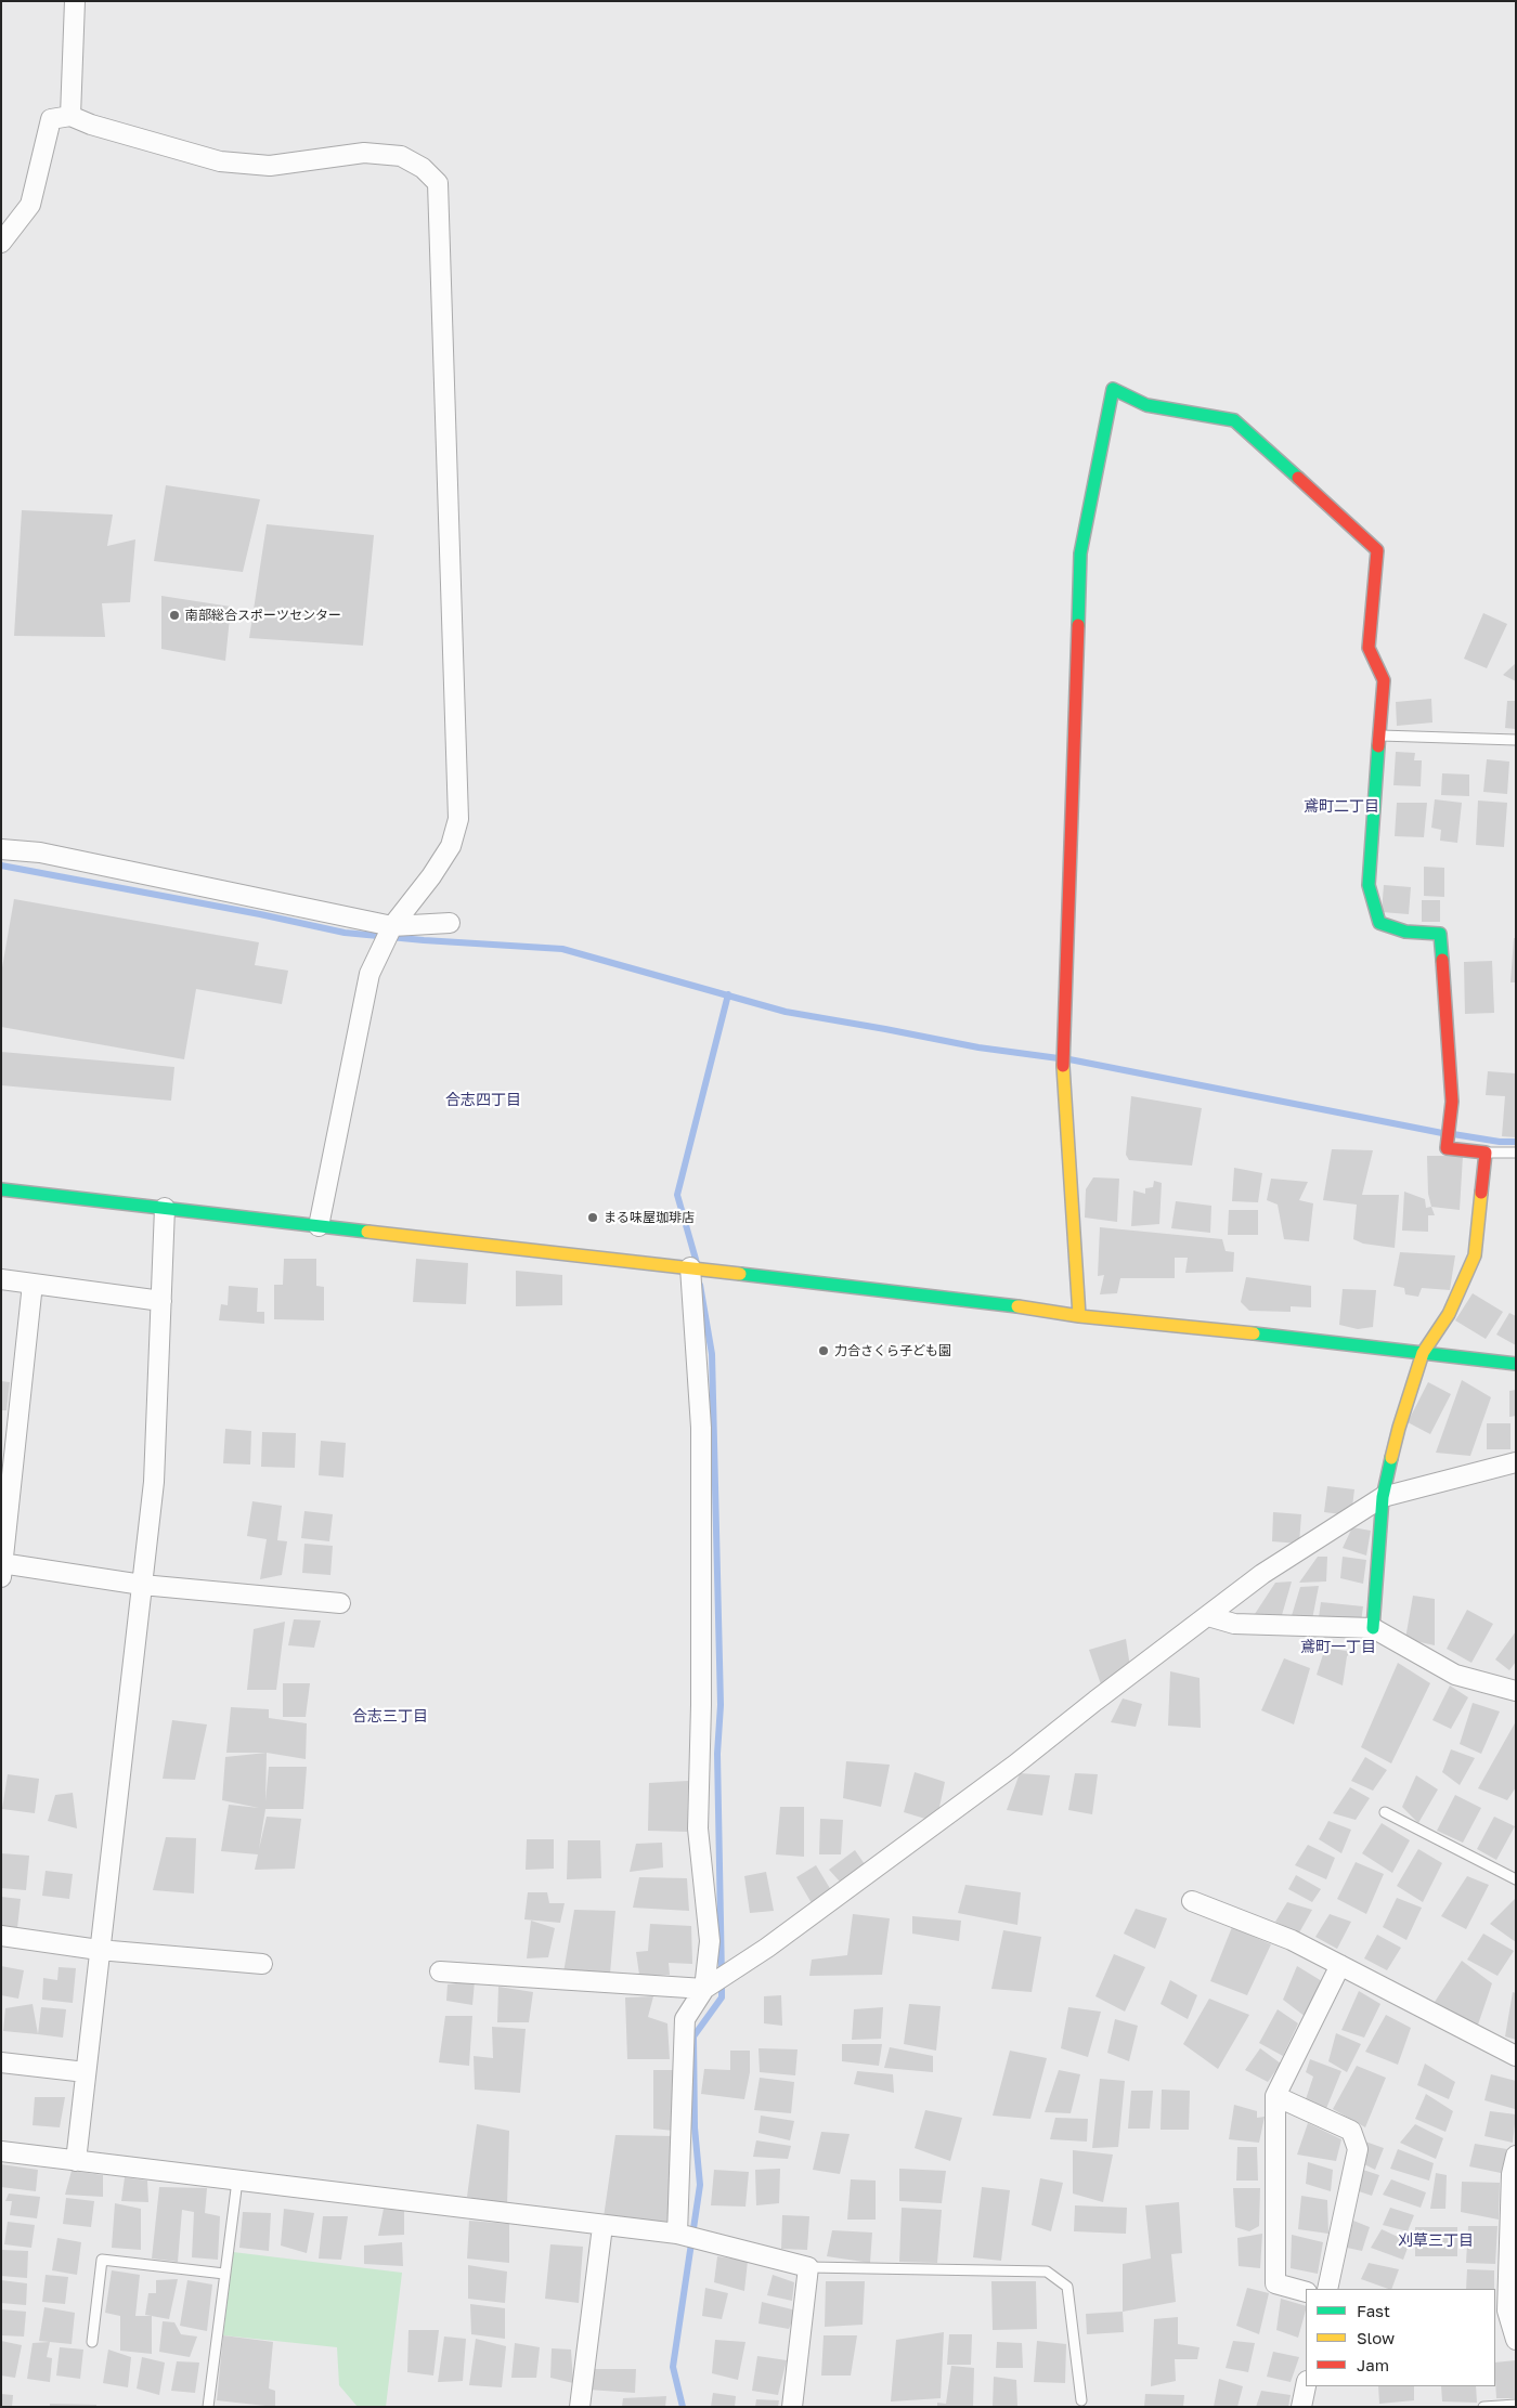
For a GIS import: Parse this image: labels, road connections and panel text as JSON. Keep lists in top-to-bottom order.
{
  "districts": [
    "鳶町二丁目",
    "合志四丁目",
    "鳶町一丁目",
    "合志三丁目",
    "刈草三丁目"
  ],
  "places": ["南部総合スポーツセンター", "まる味屋珈琲店", "力合さくら子ども園"],
  "legend": ["Fast", "Slow", "Jam"]
}
